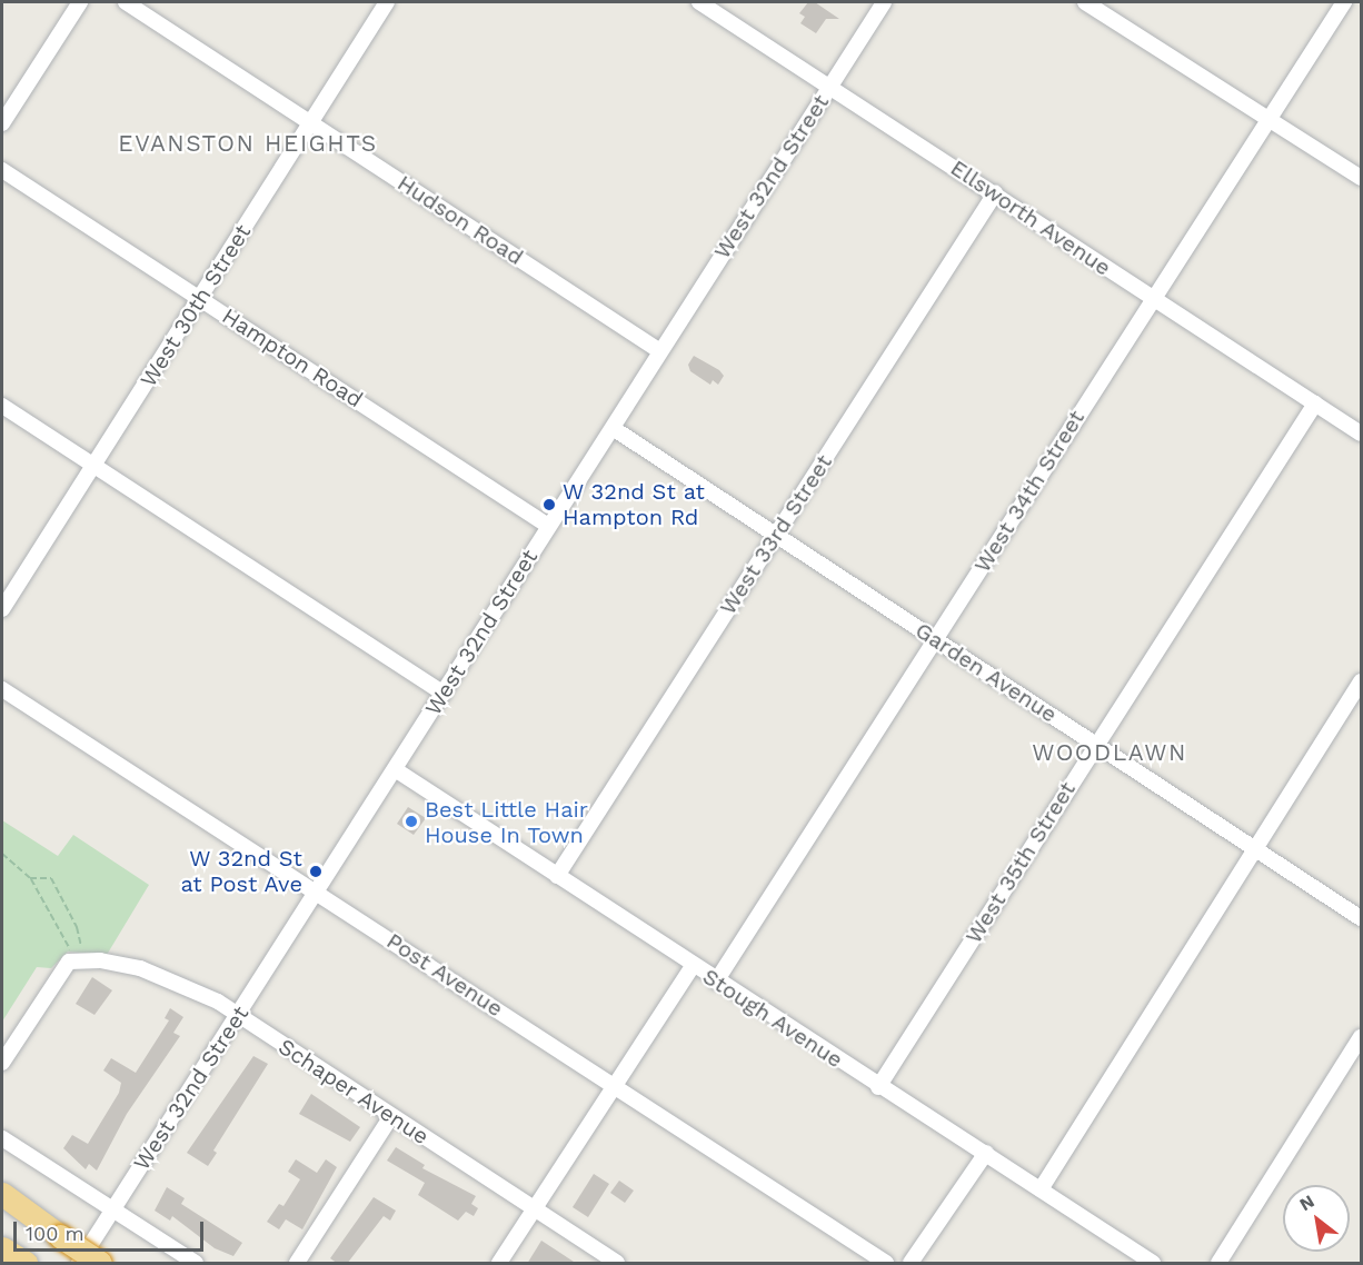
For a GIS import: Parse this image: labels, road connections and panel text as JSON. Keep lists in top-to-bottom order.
{
  "streets": {
    "street": [
      "West 32nd Street",
      "Ellsworth Avenue",
      "Hudson Road",
      "West 30th Street",
      "Hampton Road",
      "West 34th Street",
      "West 33rd Street",
      "Garden Avenue",
      "West 35th Street",
      "Post Avenue",
      "Stough Avenue",
      "Schaper Avenue"
    ]
  },
  "crossings": [
    ["West 32nd Street", "Ellsworth Avenue"],
    ["West 32nd Street", "Hudson Road"],
    ["West 32nd Street", "Hampton Road"],
    ["West 32nd Street", "Garden Avenue"],
    ["West 32nd Street", "Post Avenue"],
    ["West 32nd Street", "Stough Avenue"],
    ["West 32nd Street", "Schaper Avenue"],
    ["Ellsworth Avenue", "West 34th Street"],
    ["Ellsworth Avenue", "West 33rd Street"],
    ["Ellsworth Avenue", "West 35th Street"],
    ["Hudson Road", "West 30th Street"],
    ["West 30th Street", "Hampton Road"],
    ["West 34th Street", "Garden Avenue"],
    ["West 34th Street", "Stough Avenue"],
    ["West 33rd Street", "Garden Avenue"],
    ["West 33rd Street", "Stough Avenue"],
    ["Garden Avenue", "West 35th Street"],
    ["West 35th Street", "Stough Avenue"]
  ],
  "districts": ["EVANSTON HEIGHTS", "WOODLAWN"],
  "places": ["W 32nd St at Hampton Rd", "Best Little Hair House In Town", "W 32nd St at Post Ave"],
  "scale_bar": "100 m",
  "north": "top left"
}
